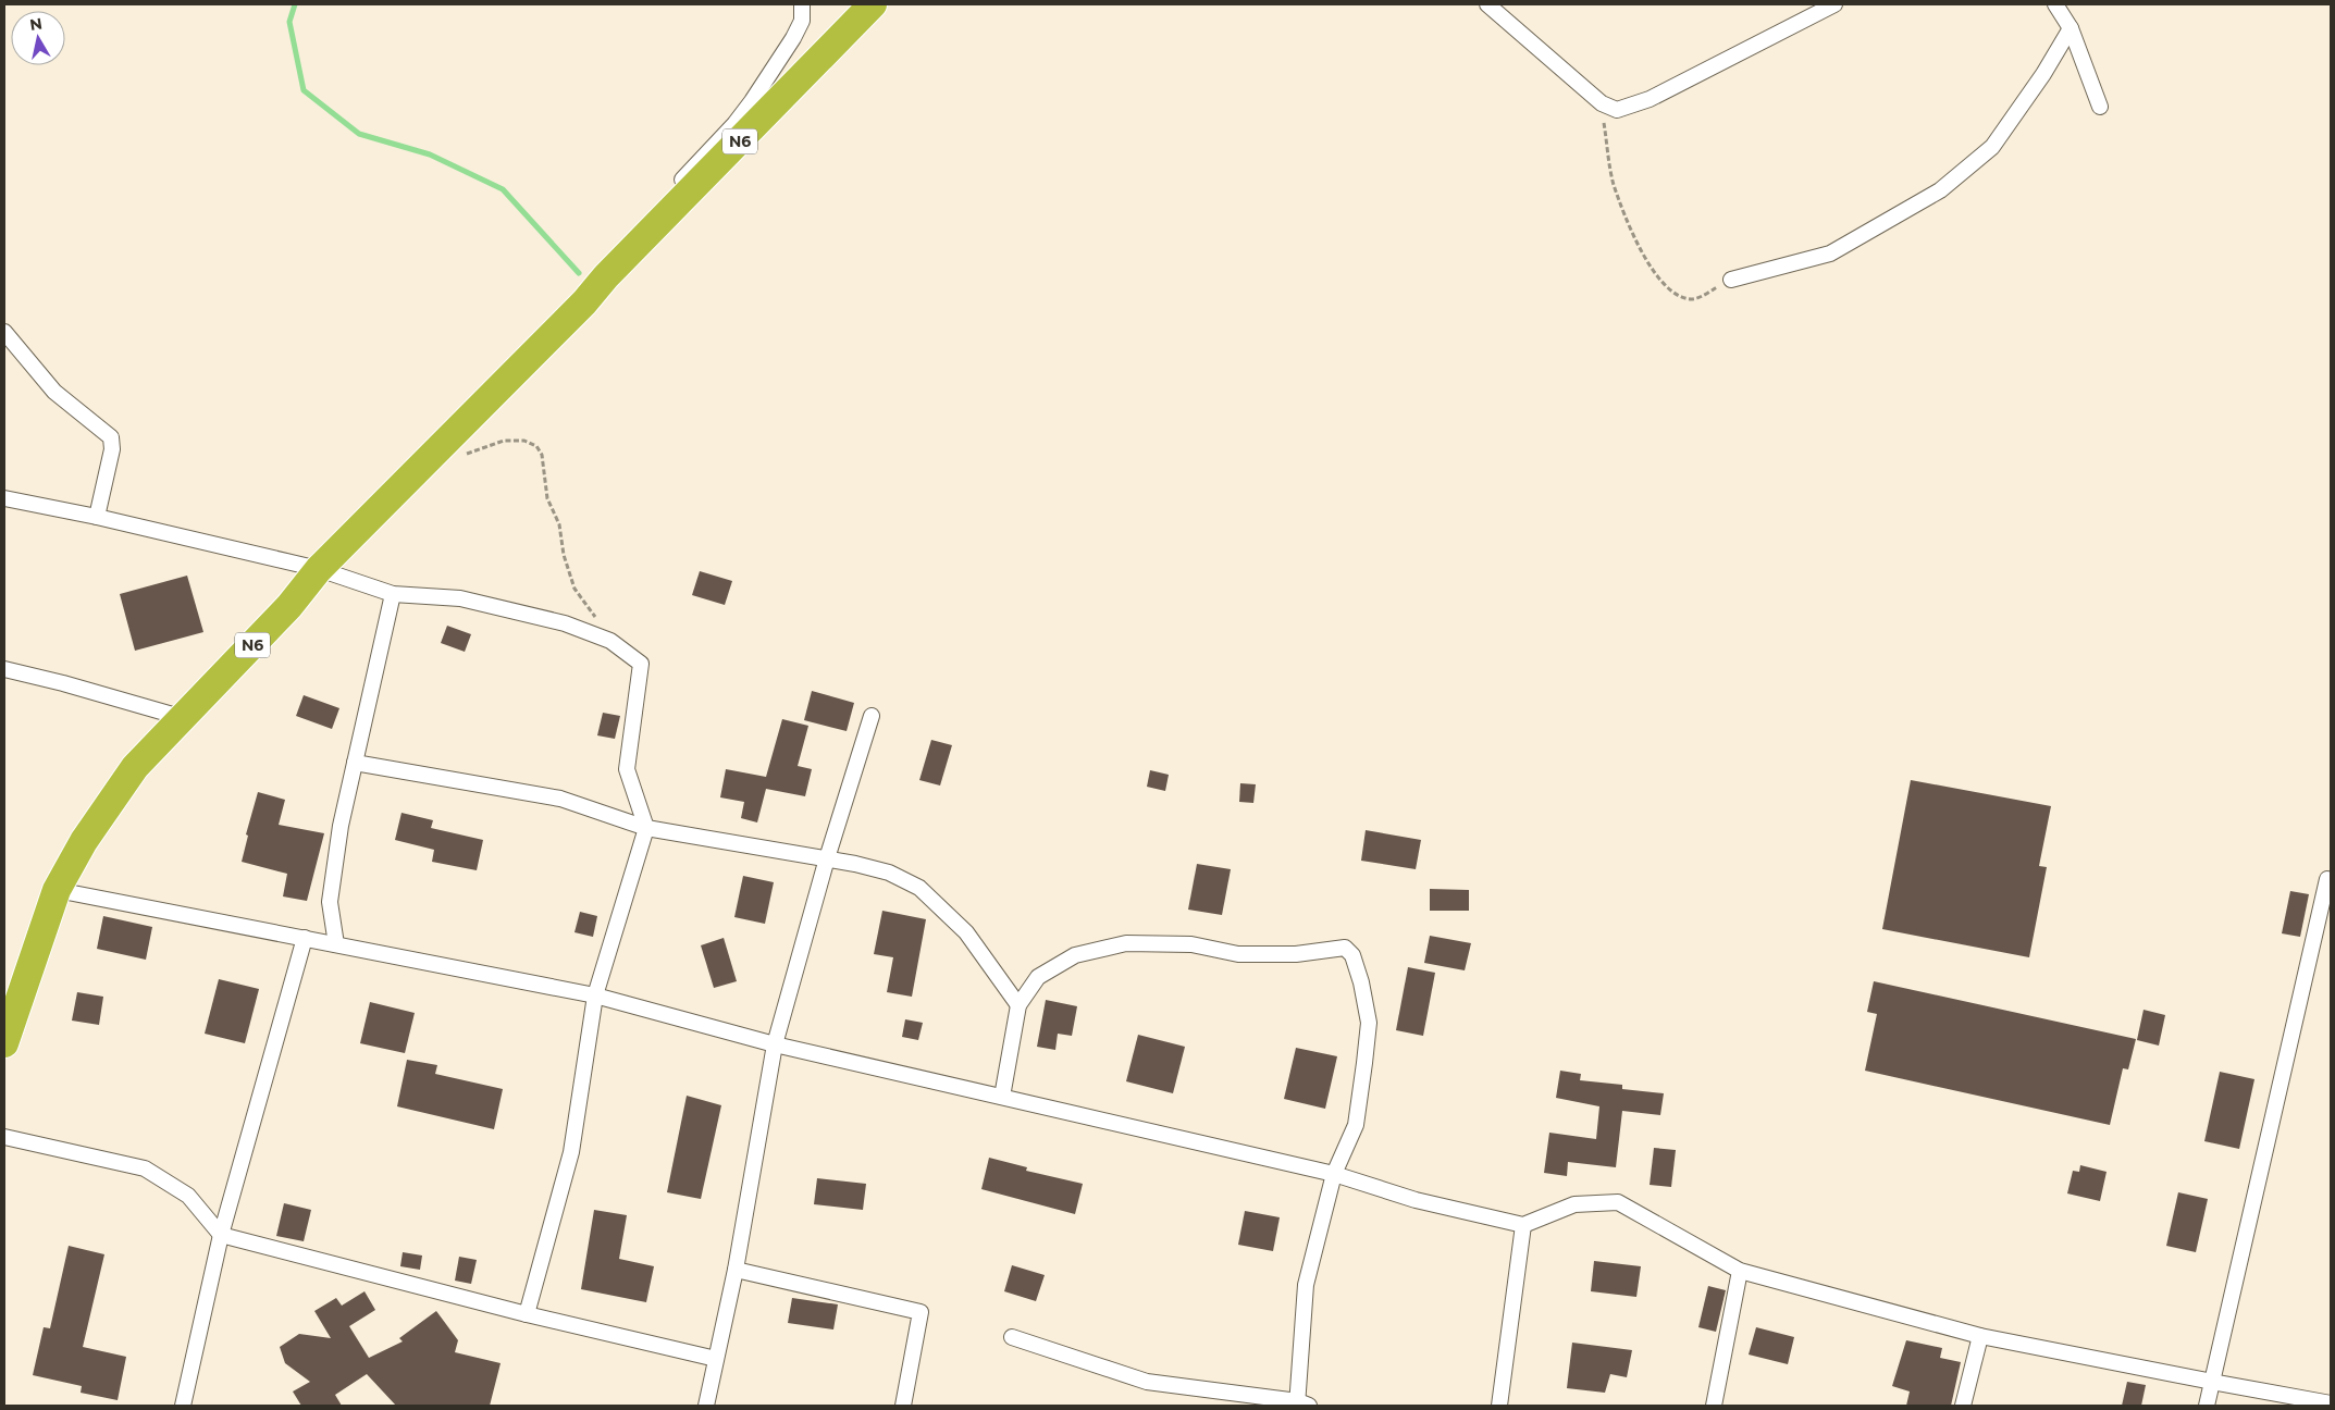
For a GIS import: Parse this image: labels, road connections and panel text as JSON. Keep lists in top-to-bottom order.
{
  "streets": {
    "highway": ["N6"]
  },
  "north": "top"
}
